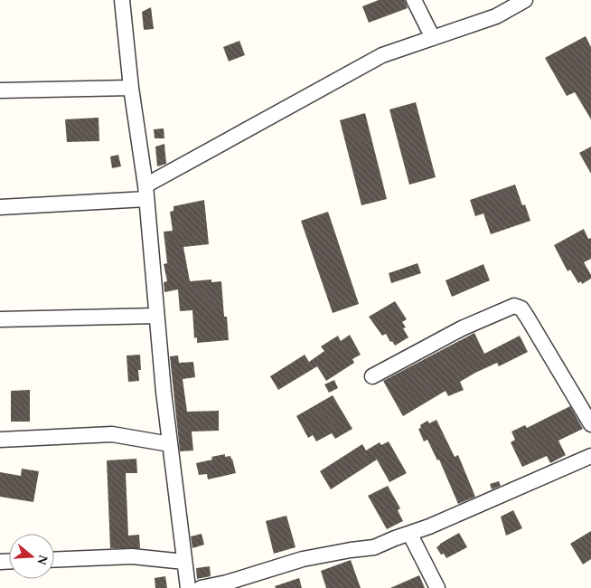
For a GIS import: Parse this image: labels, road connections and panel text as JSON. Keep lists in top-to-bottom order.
{
  "north": "right"
}
